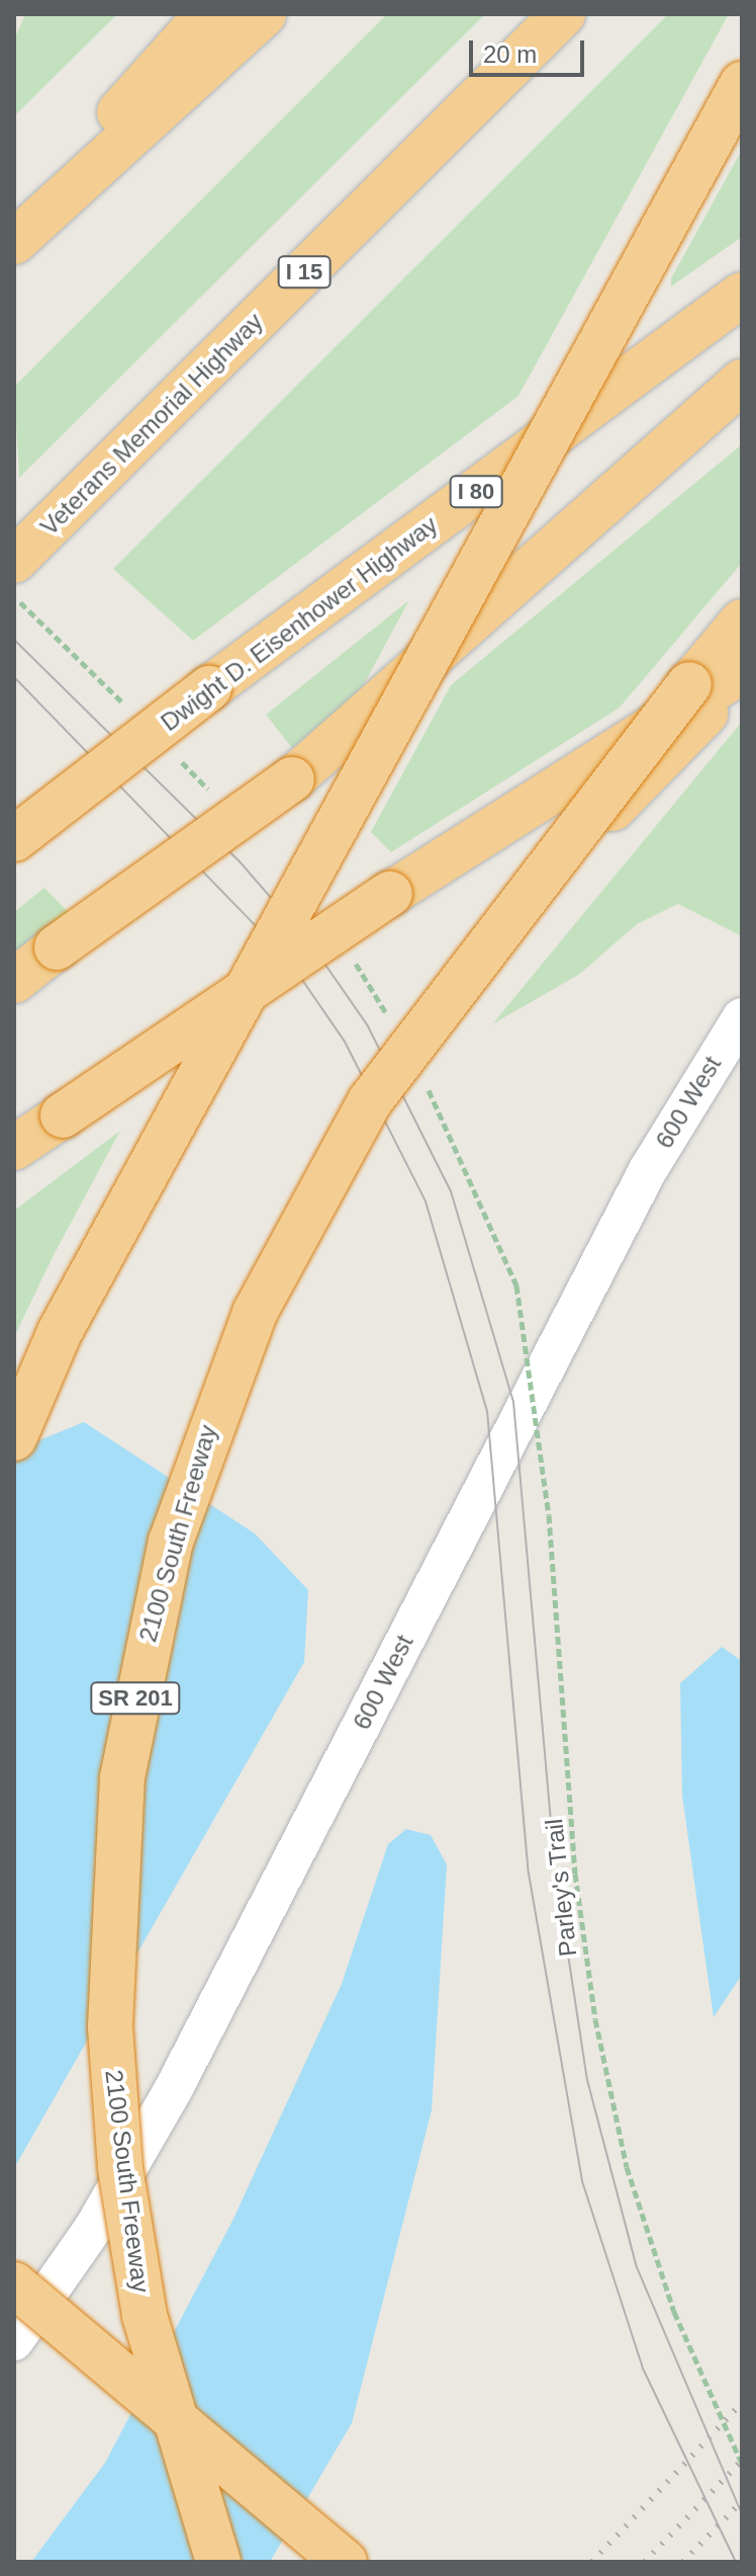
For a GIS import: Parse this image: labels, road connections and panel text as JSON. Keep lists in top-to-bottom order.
{
  "streets": {
    "highway": [
      "I 15",
      "Veterans Memorial Highway",
      "I 80",
      "Dwight D. Eisenhower Highway",
      "2100 South Freeway",
      "SR 201"
    ],
    "street": ["600 West"],
    "path": ["Parley's Trail"]
  },
  "scale_bar": "20 m"
}
